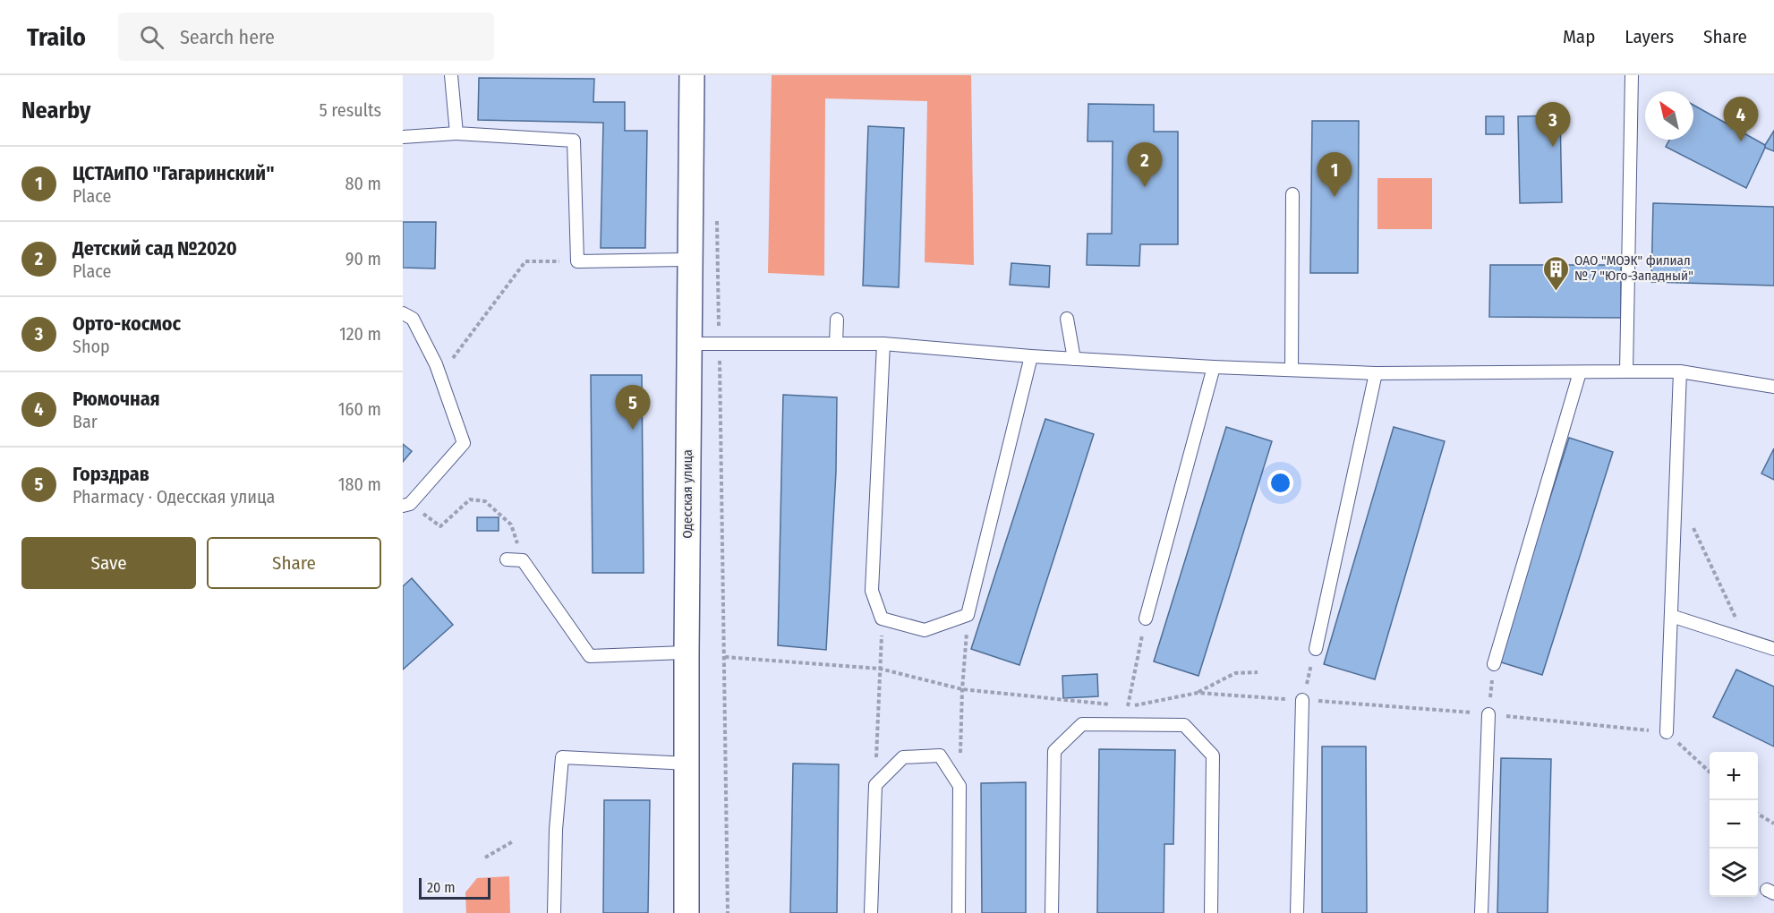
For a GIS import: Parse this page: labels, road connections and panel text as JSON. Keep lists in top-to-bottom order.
{
  "streets": {
    "street": ["Одесская улица"]
  },
  "places": {
    "building": ["ОАО \"МОЭК\" филиал № 7 \"Юго-Западный\""]
  },
  "scale_bar": "20 m",
  "north": "top left",
  "page": {
    "header": "Trailo",
    "search": "Search here",
    "nav": ["Map", "Layers", "Share"],
    "heading": ["Nearby", "5 results"],
    "pins": [
      "4",
      "3",
      "2",
      "1",
      "5"
    ],
    "list": [
      {
        "mark": "1",
        "name": "ЦСТАиПО \"Гагаринский\"",
        "note": "Place",
        "value": "80 m"
      },
      {
        "mark": "2",
        "name": "Детский сад №2020",
        "note": "Place",
        "value": "90 m"
      },
      {
        "mark": "3",
        "name": "Орто-космос",
        "note": "Shop",
        "value": "120 m"
      },
      {
        "mark": "4",
        "name": "Рюмочная",
        "note": "Bar",
        "value": "160 m"
      },
      {
        "mark": "5",
        "name": "Горздрав",
        "note": "Pharmacy · Одесская улица",
        "value": "180 m"
      }
    ],
    "buttons": ["Save", "Share"],
    "map_buttons": ["+", "−"],
    "scale": "20 m"
  }
}
